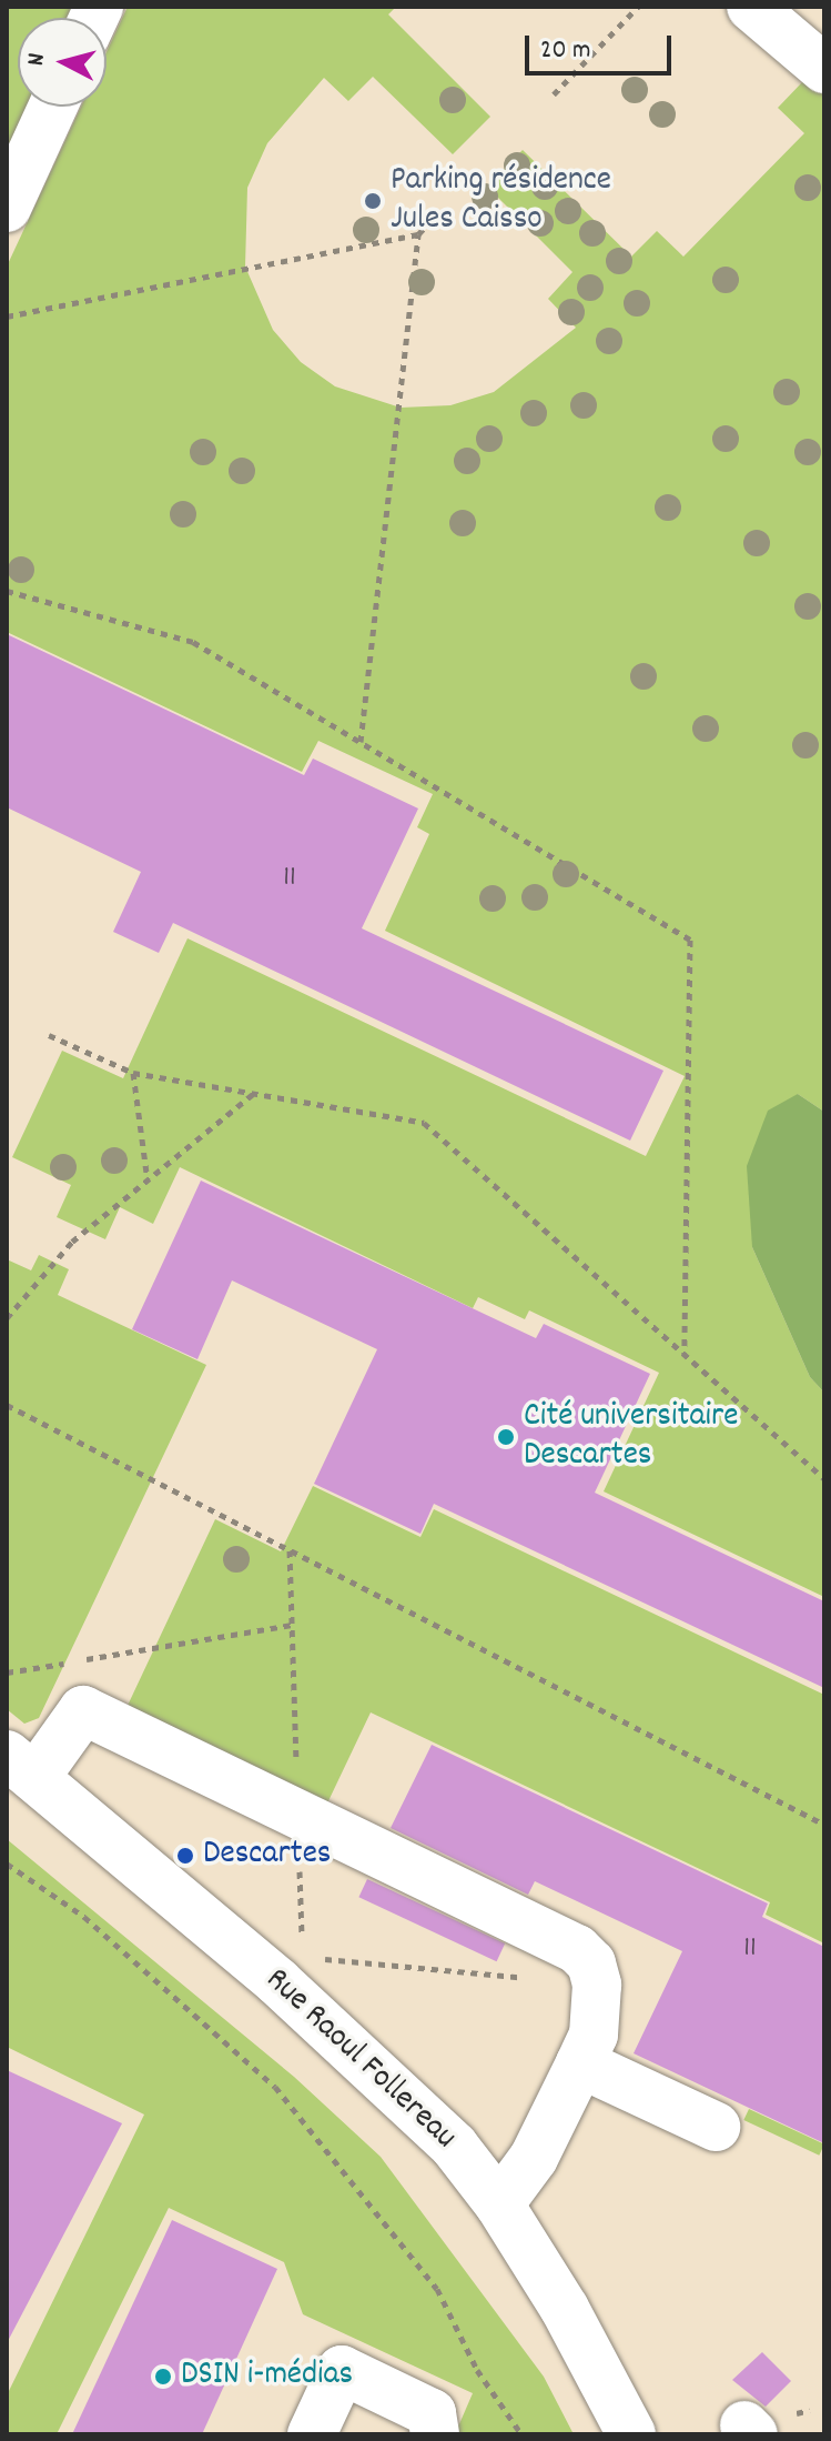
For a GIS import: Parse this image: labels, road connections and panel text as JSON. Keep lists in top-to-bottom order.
{
  "streets": {
    "street": ["Rue Raoul Follereau"]
  },
  "places": [
    "Parking résidence Jules Caisso",
    "Cité universitaire Descartes",
    "Descartes",
    "DSIN i-médias"
  ],
  "house_numbers": ["11", "11"],
  "scale_bar": "20 m",
  "north": "left"
}
